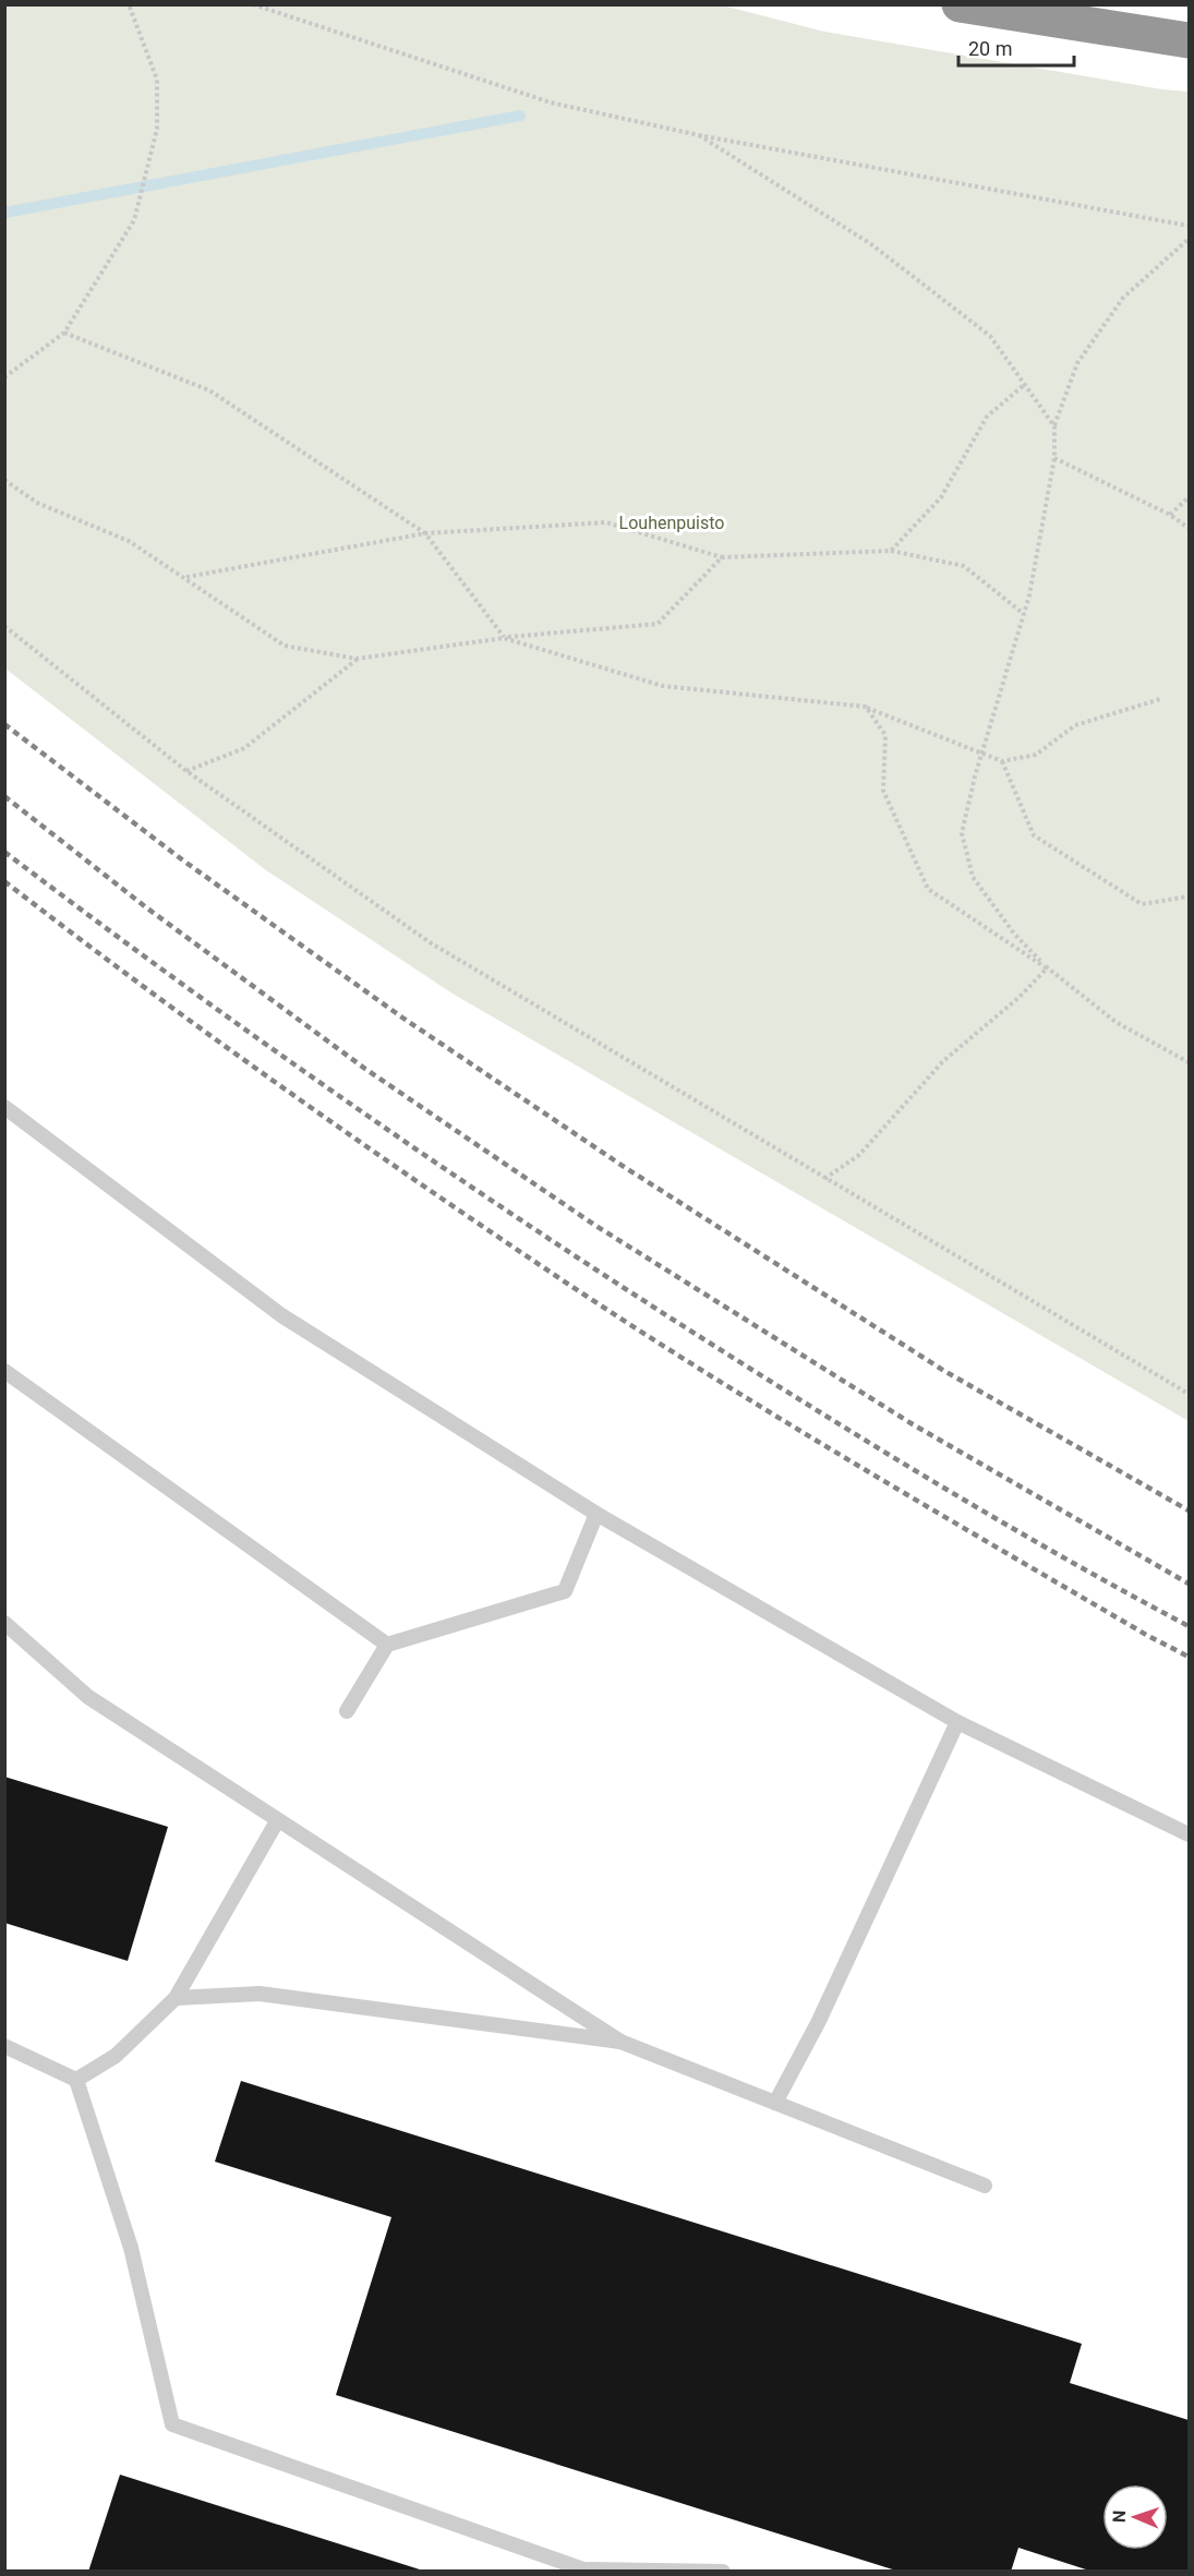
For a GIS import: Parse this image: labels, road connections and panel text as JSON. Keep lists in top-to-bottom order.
{
  "parks": ["Louhenpuisto"],
  "scale_bar": "20 m",
  "north": "left"
}
